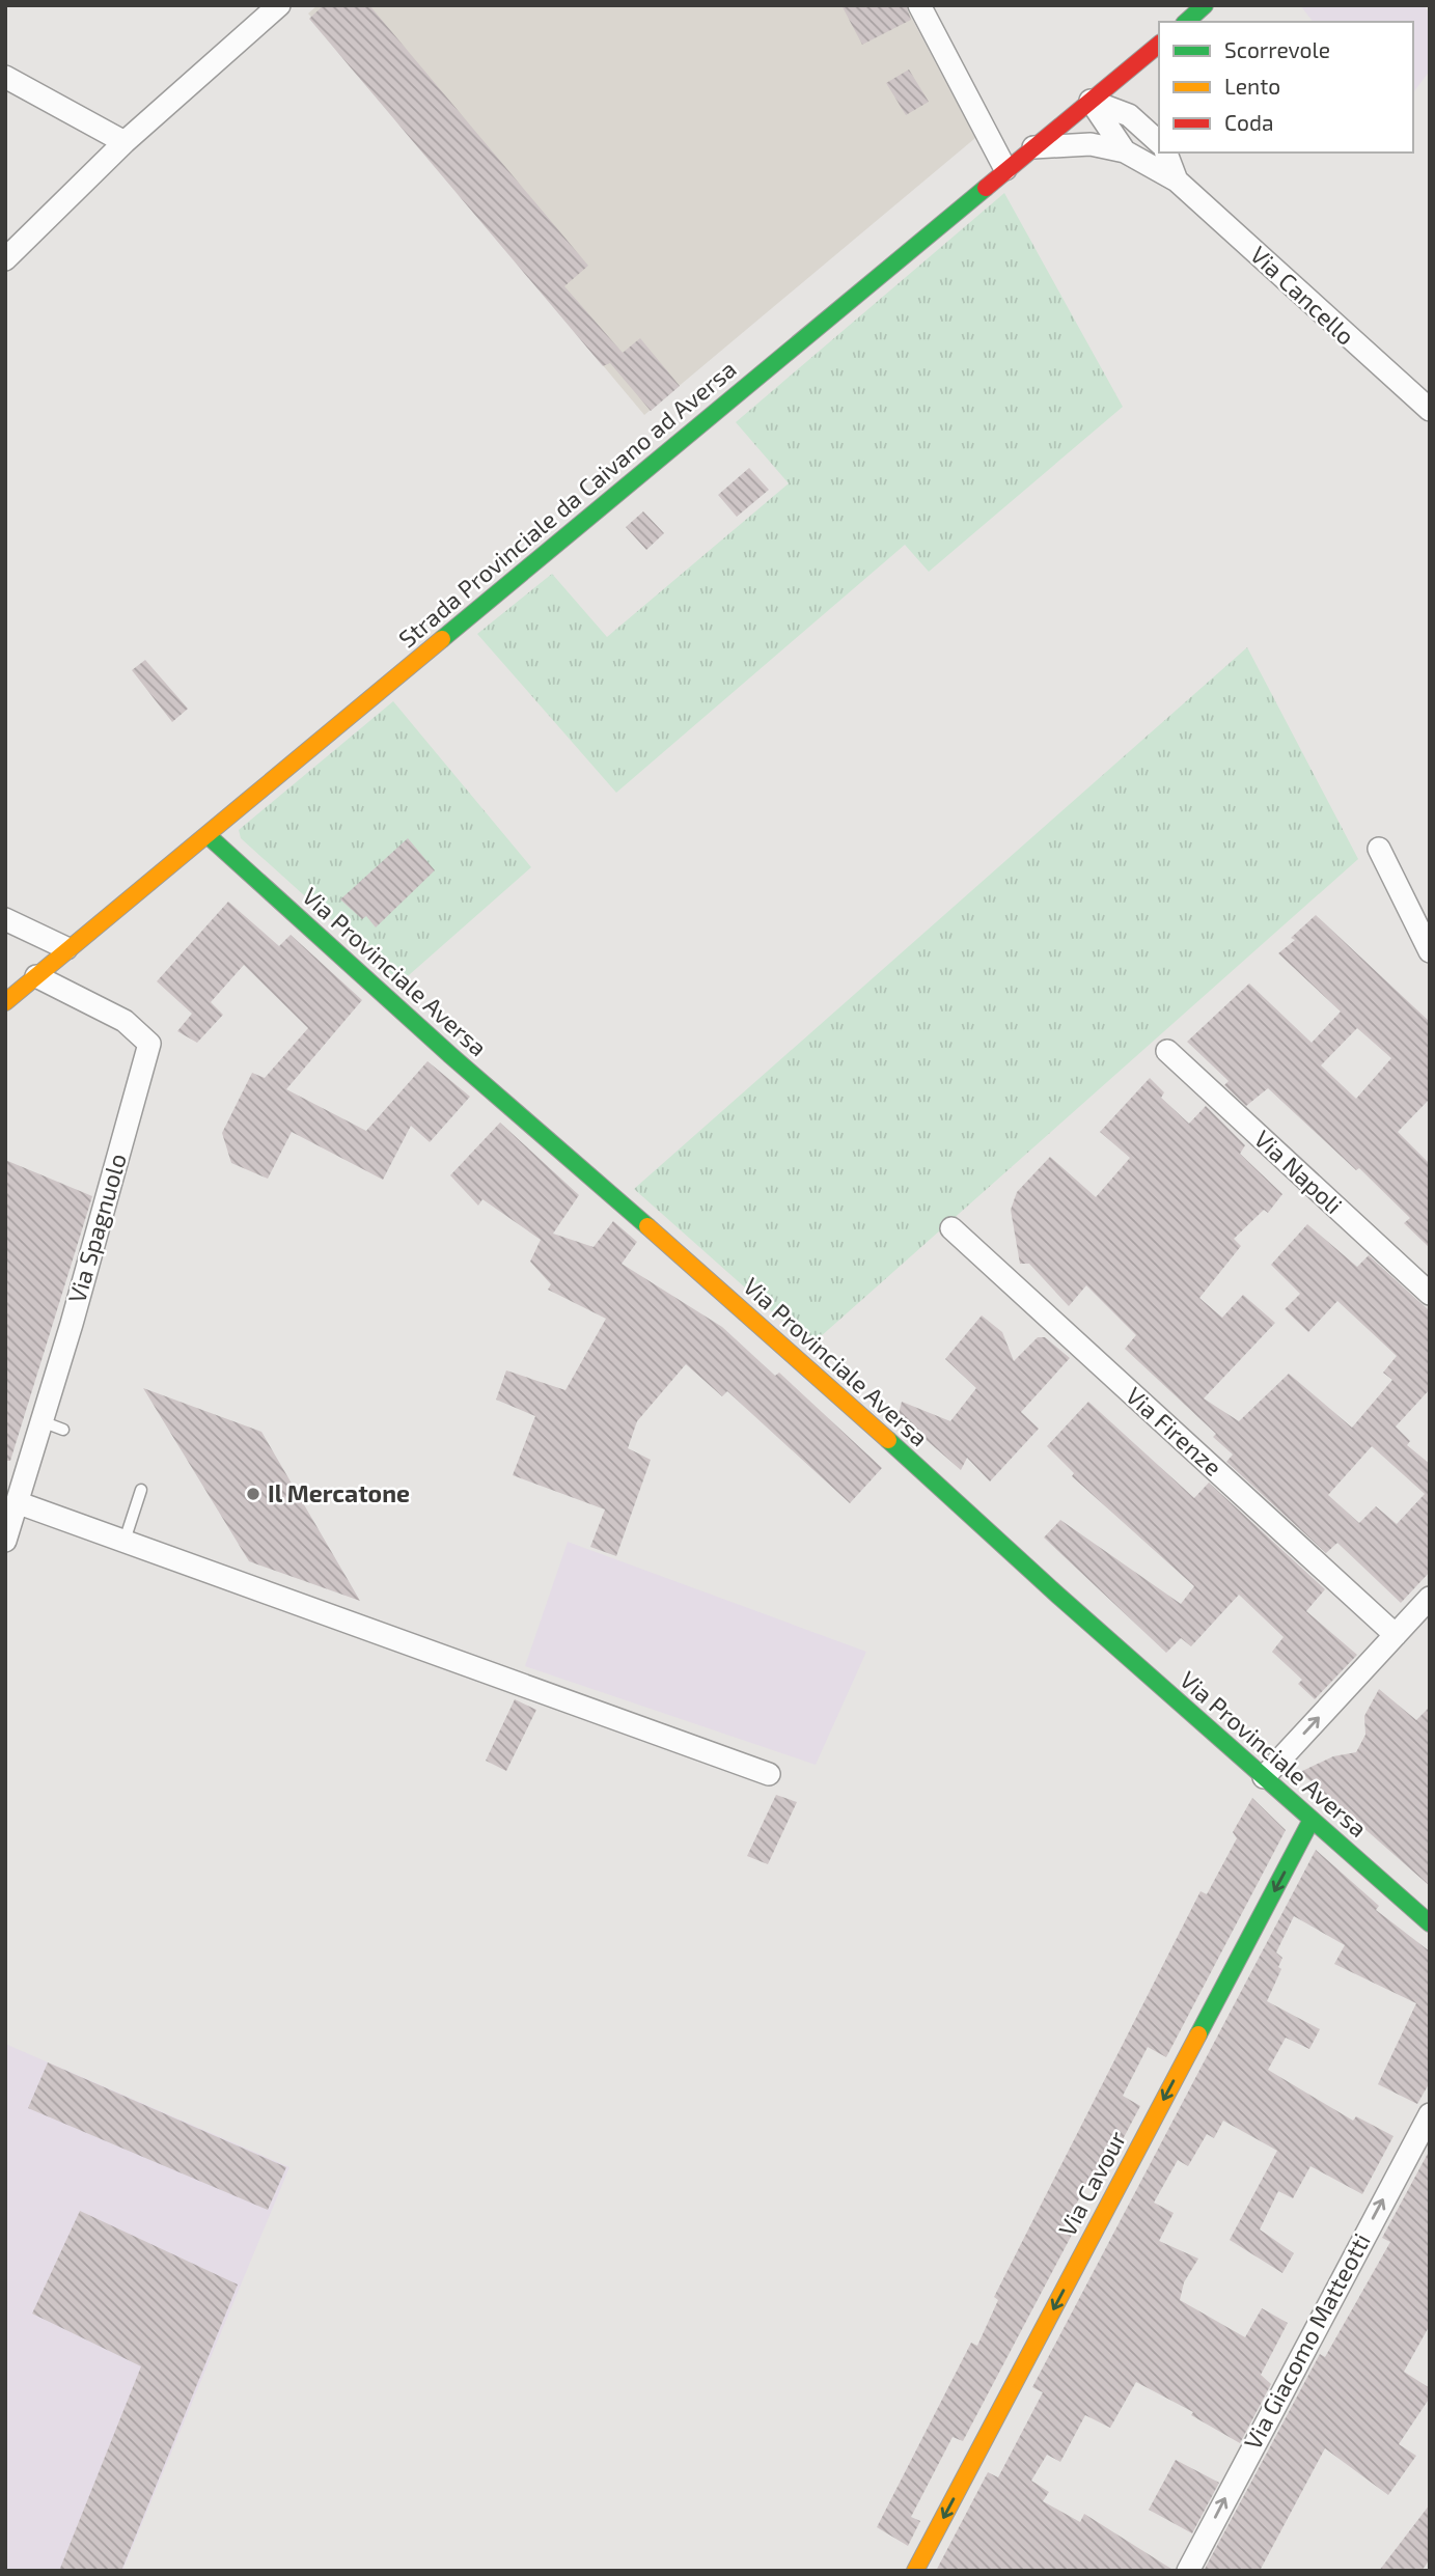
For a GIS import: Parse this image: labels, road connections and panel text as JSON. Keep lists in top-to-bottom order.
{
  "streets": {
    "street": [
      "Via Cancello",
      "Strada Provinciale da Caivano ad Aversa",
      "Via Provinciale Aversa",
      "Via Napoli",
      "Via Spagnuolo",
      "Via Firenze",
      "Via Cavour",
      "Via Giacomo Matteotti"
    ]
  },
  "crossings": [
    ["Strada Provinciale da Caivano ad Aversa", "Via Provinciale Aversa"],
    ["Strada Provinciale da Caivano ad Aversa", "Via Spagnuolo"],
    ["Via Provinciale Aversa", "Via Cavour"]
  ],
  "one_way": ["Via Cavour", "Via Giacomo Matteotti"],
  "places": ["Il Mercatone"],
  "legend": ["Scorrevole", "Lento", "Coda"]
}
